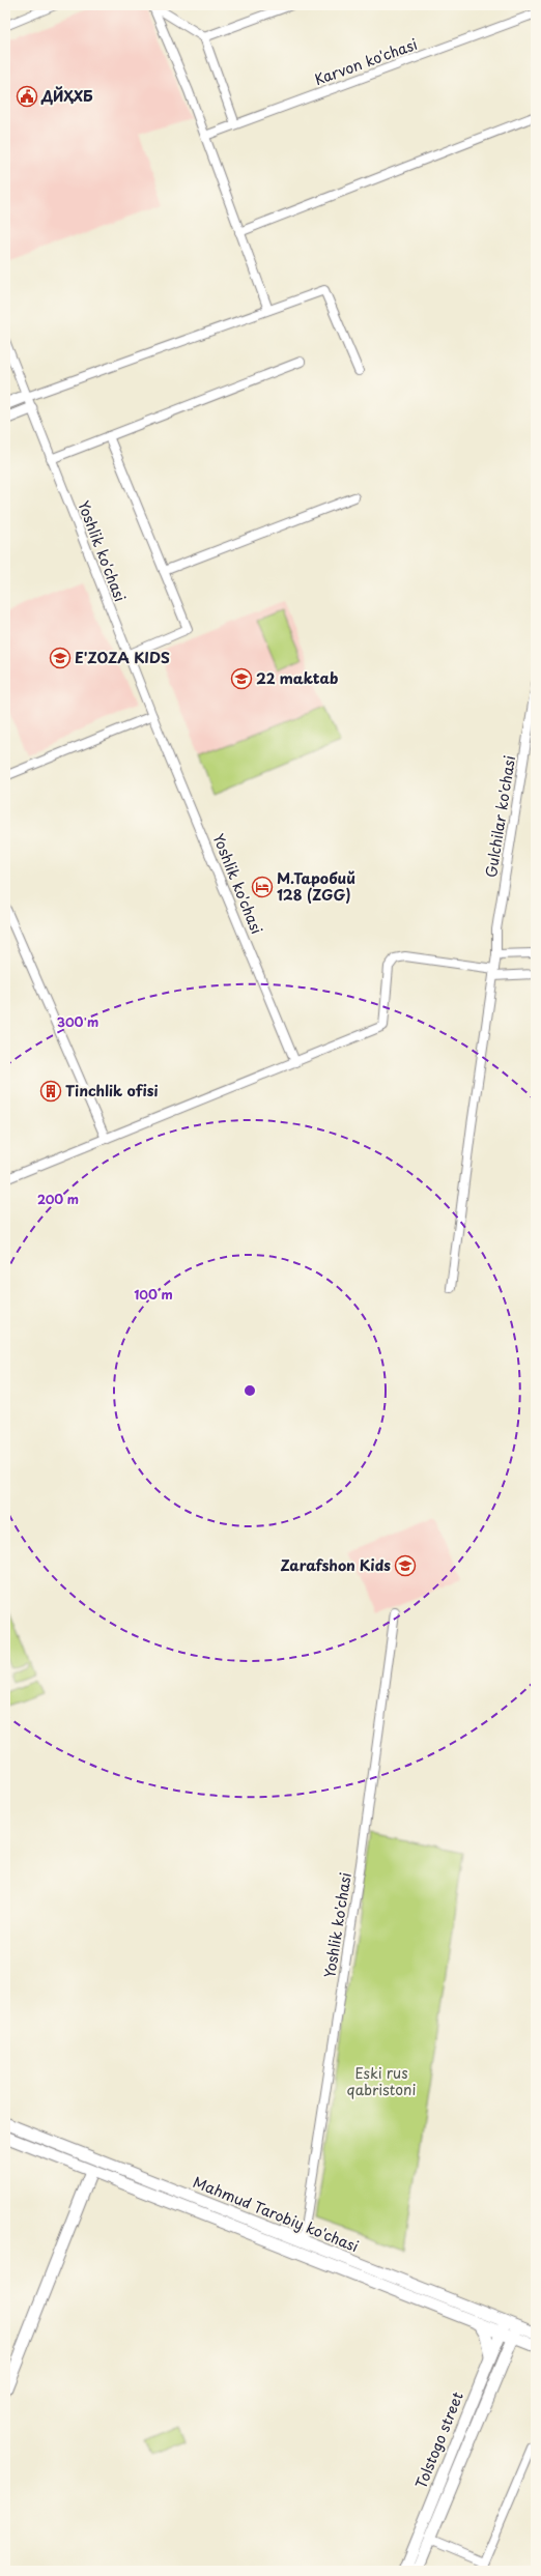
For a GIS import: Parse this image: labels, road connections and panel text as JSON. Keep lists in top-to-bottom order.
{
  "streets": {
    "main road": ["Mahmud Tarobiy ko'chasi", "Tolstogo street"],
    "street": ["Karvon ko'chasi", "Yoshlik ko'chasi", "Gulchilar ko'chasi"]
  },
  "crossings": [
    ["Yoshlik ko'chasi", "Mahmud Tarobiy ko'chasi"],
    ["Mahmud Tarobiy ko'chasi", "Tolstogo street"]
  ],
  "parks": ["Eski rus qabristoni"],
  "places": {
    "public building": ["ДЙҲХБ"],
    "school or university": ["E'ZOZA KIDS", "22 maktab", "Zarafshon Kids"],
    "hotel": ["М.Таробий 128 (ZGG)"],
    "building": ["Tinchlik ofisi"]
  },
  "rings": ["300 m", "200 m", "100 m"]
}
